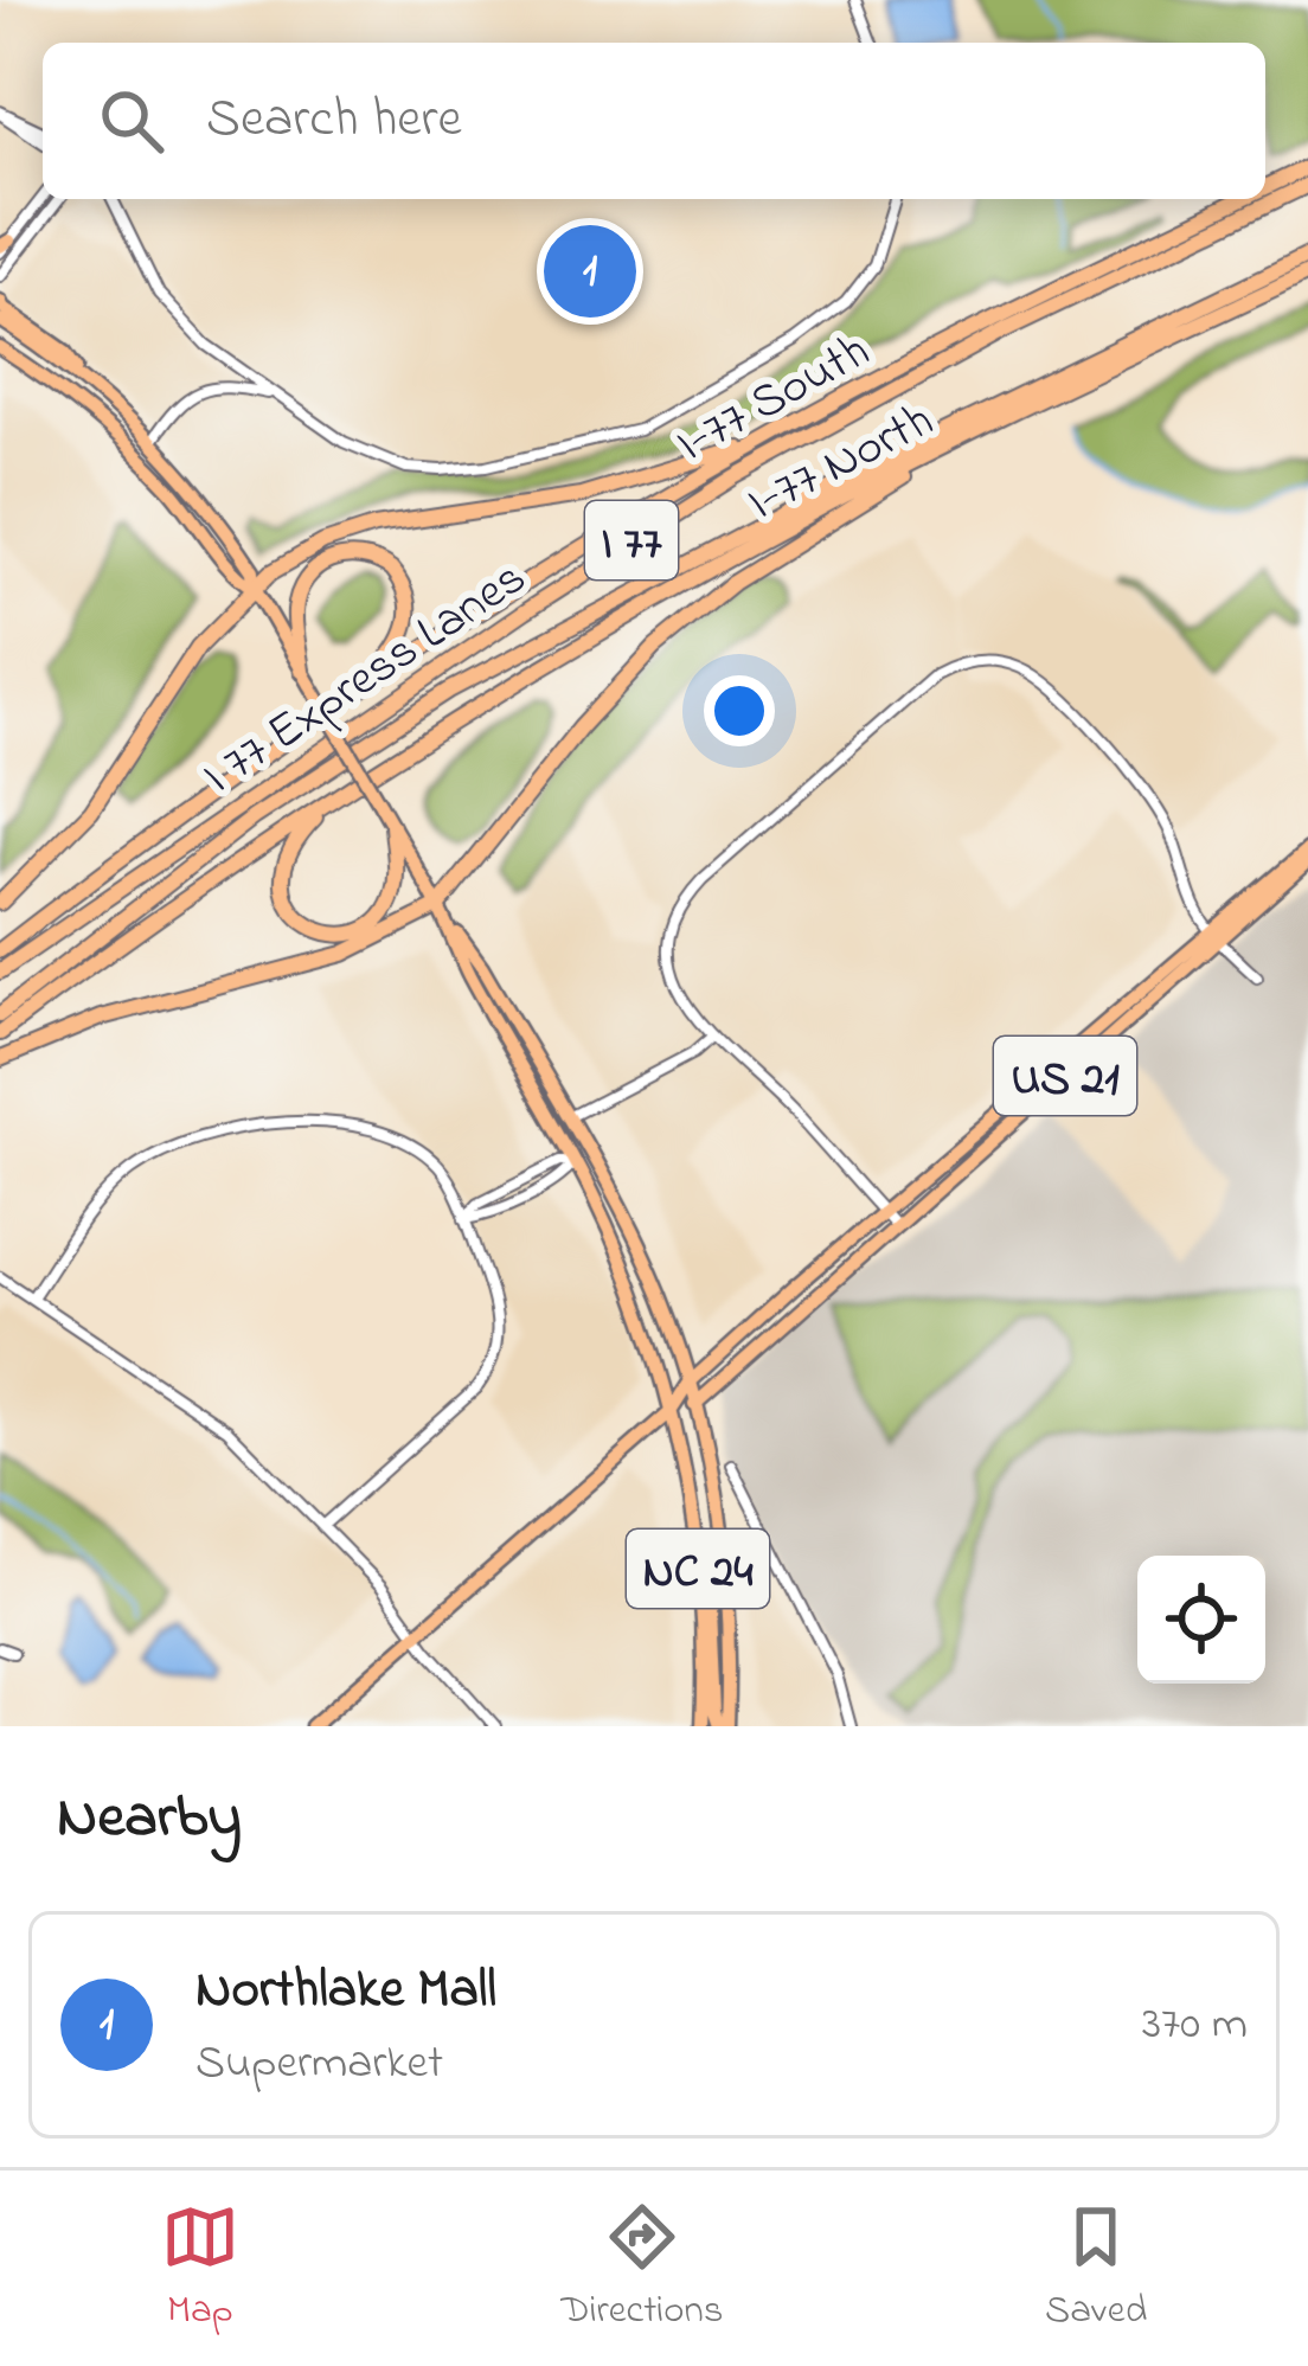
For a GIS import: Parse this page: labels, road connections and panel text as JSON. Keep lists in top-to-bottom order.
{
  "streets": {
    "highway": [
      "I-77 South",
      "I-77 North",
      "I 77",
      "I 77 Express Lanes"
    ],
    "main road": ["US 21", "NC 24"]
  },
  "crossings": [
    ["US 21", "NC 24"]
  ],
  "page": {
    "search": "Search here",
    "pins": "1",
    "heading": "Nearby",
    "list": [
      {
        "mark": "1",
        "name": "Northlake Mall",
        "note": "Supermarket",
        "value": "370 m"
      }
    ],
    "nav": ["Map", "Directions", "Saved"]
  }
}
